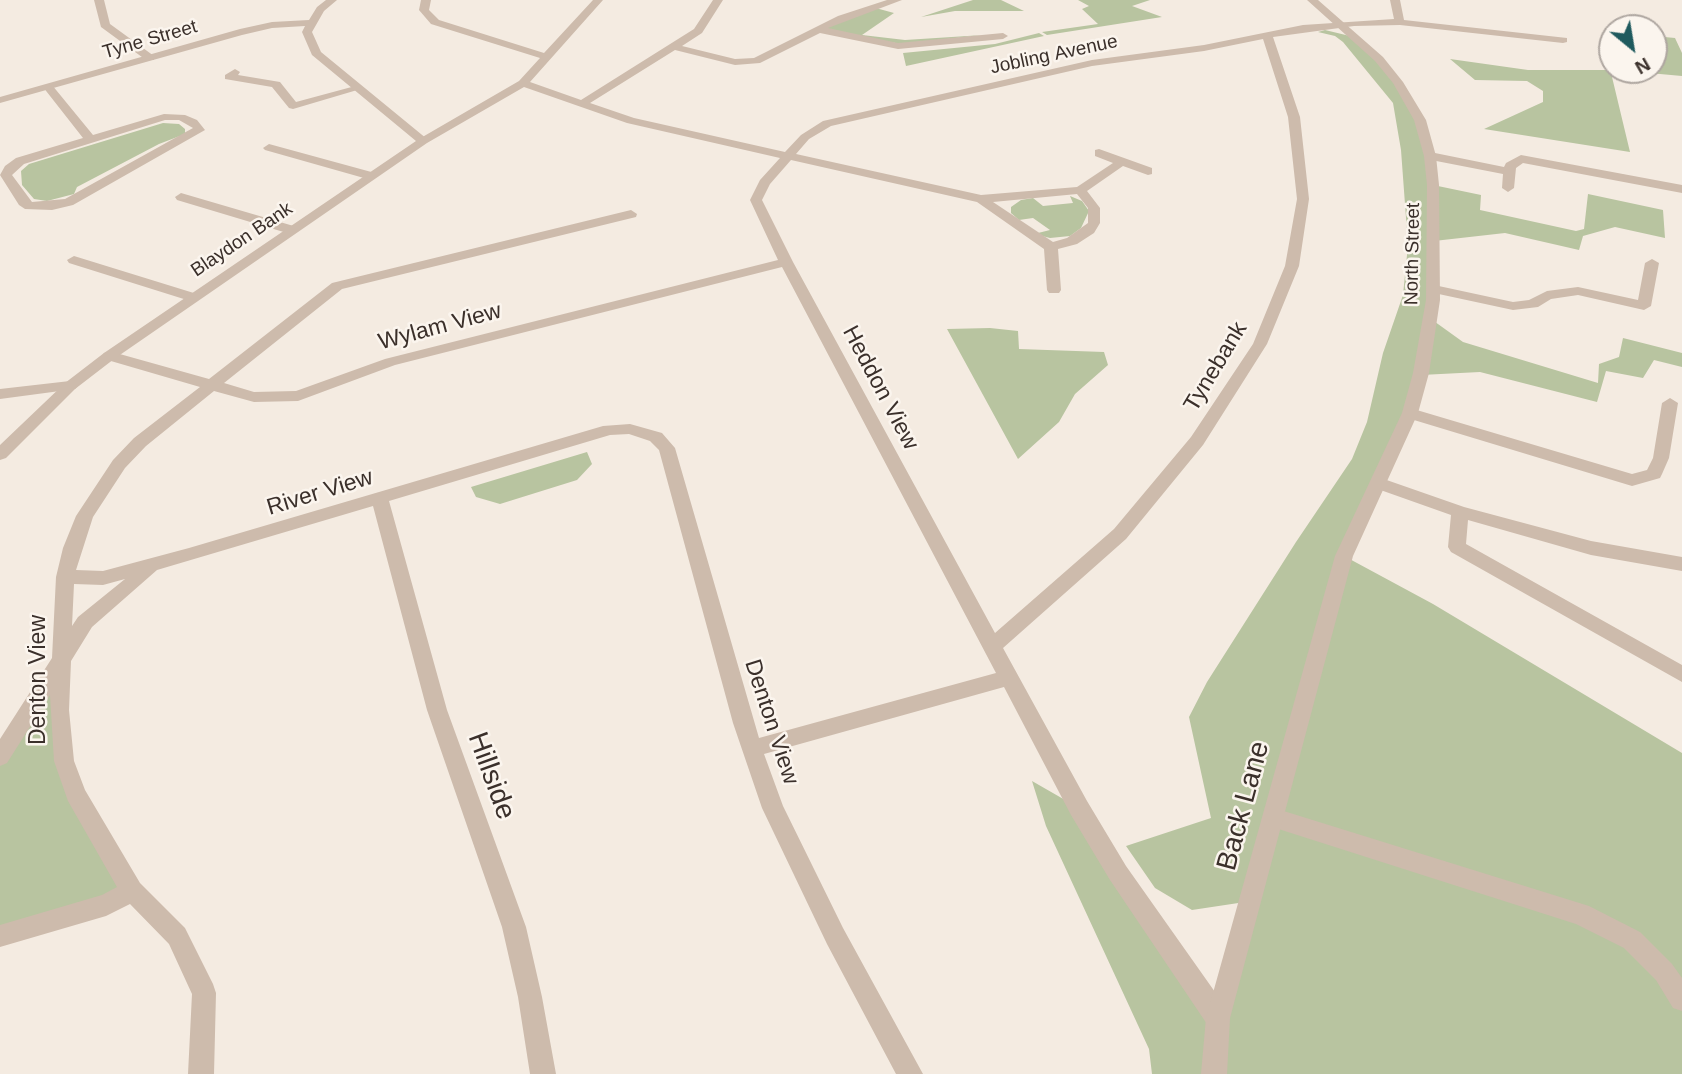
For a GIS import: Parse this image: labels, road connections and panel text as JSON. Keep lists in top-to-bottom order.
{
  "streets": {
    "street": [
      "Tyne Street",
      "Jobling Avenue",
      "Blaydon Bank",
      "North Street",
      "Wylam View",
      "Tynebank",
      "Heddon View",
      "River View",
      "Denton View",
      "Hillside",
      "Back Lane"
    ]
  },
  "crossings": [
    ["Jobling Avenue", "North Street"],
    ["Jobling Avenue", "Tynebank"],
    ["Jobling Avenue", "Heddon View"],
    ["Blaydon Bank", "Wylam View"],
    ["North Street", "Back Lane"],
    ["Wylam View", "Heddon View"],
    ["Wylam View", "Denton View"],
    ["Tynebank", "Heddon View"],
    ["Heddon View", "Back Lane"],
    ["River View", "Denton View"],
    ["River View", "Hillside"]
  ],
  "north": "bottom right"
}
